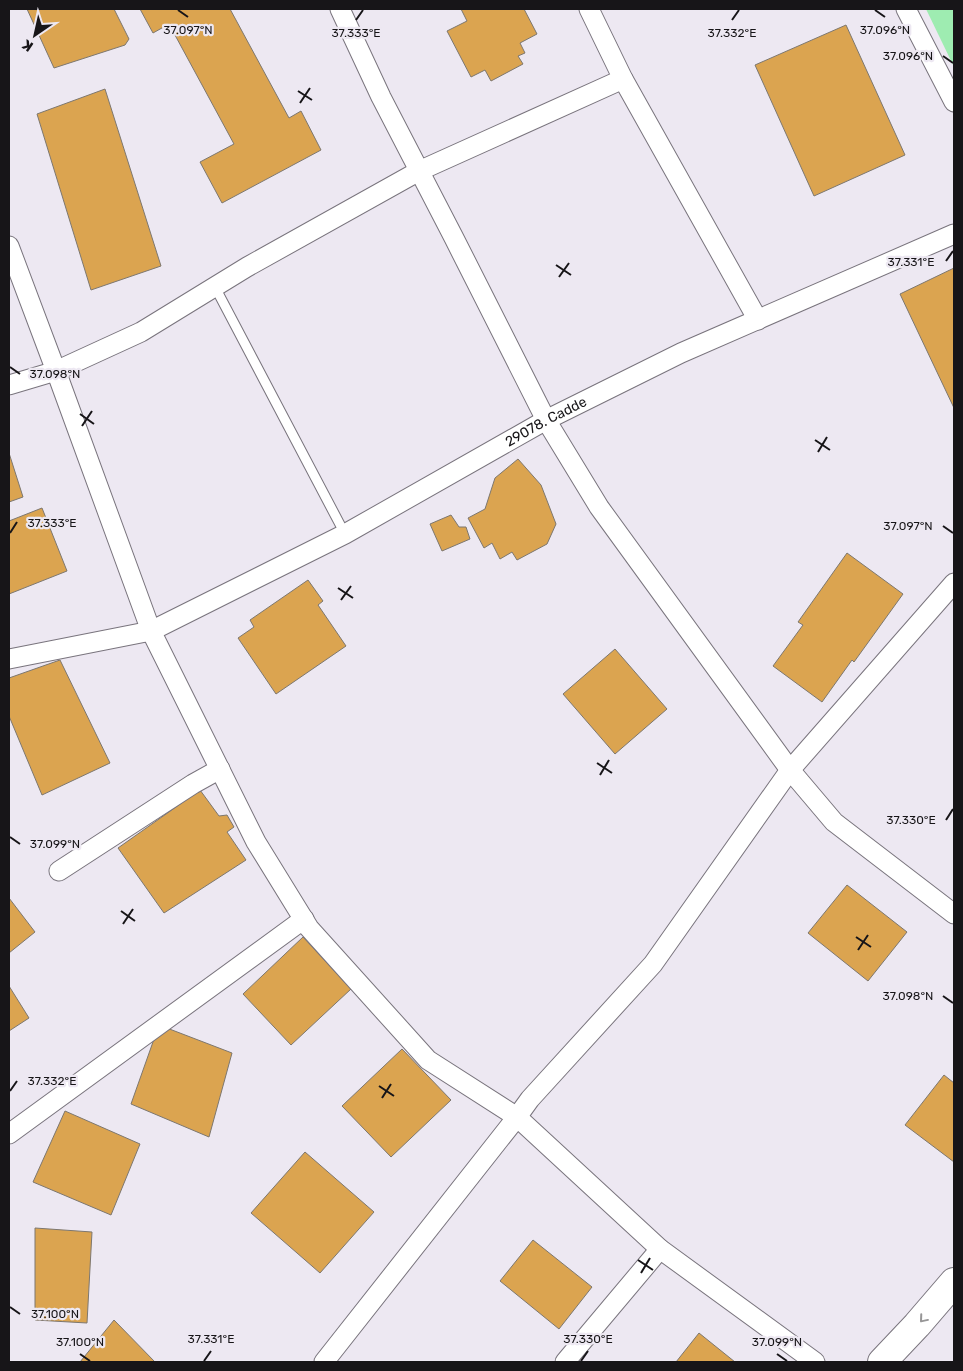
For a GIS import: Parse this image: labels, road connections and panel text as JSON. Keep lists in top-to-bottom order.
{
  "streets": {
    "street": ["29078. Cadde"]
  },
  "north": "bottom left",
  "coordinates": [
    "37.097°N",
    "37.096°N",
    "37.333°E",
    "37.332°E",
    "37.331°E",
    "37.098°N",
    "37.330°E",
    "37.099°N",
    "37.100°N"
  ]
}
